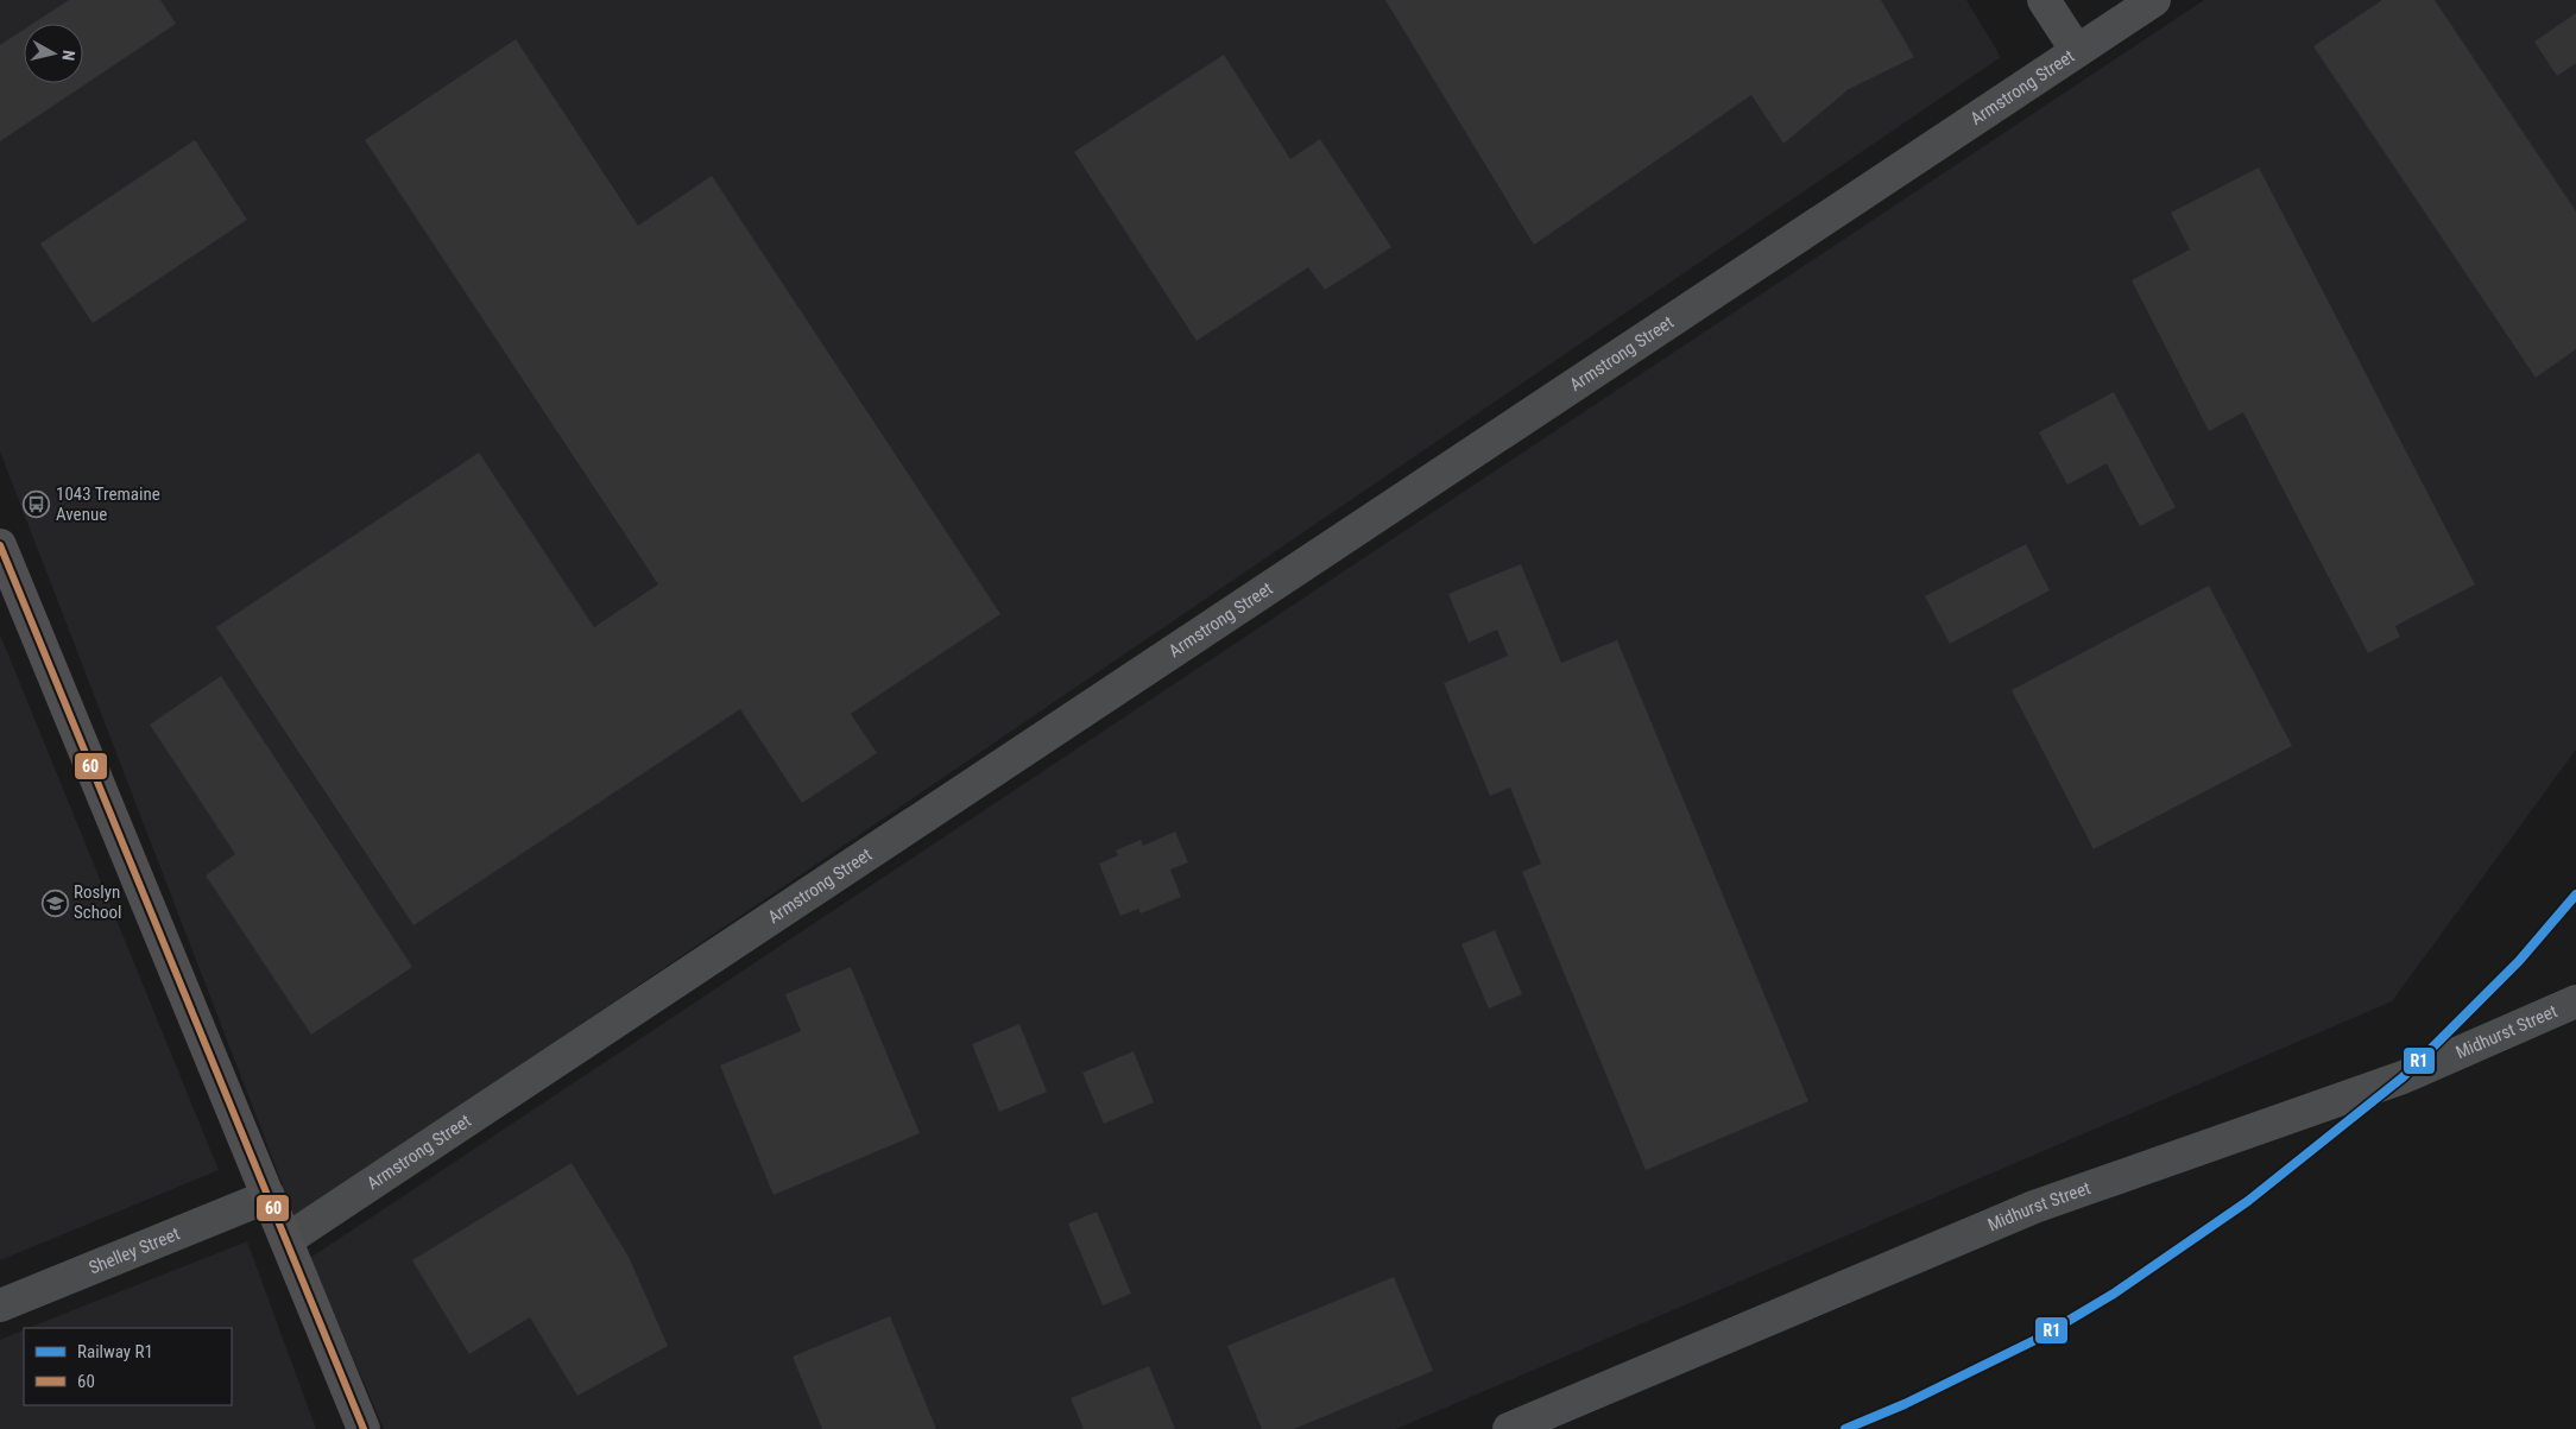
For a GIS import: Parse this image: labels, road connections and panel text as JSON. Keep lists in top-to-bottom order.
{
  "streets": {
    "street": ["Armstrong Street", "Midhurst Street", "Shelley Street"]
  },
  "places": {
    "bus stop": ["1043 Tremaine Avenue"],
    "school or university": ["Roslyn School"]
  },
  "lines": ["transit line 60", "rail line R1"],
  "legend": ["Railway R1", "60"],
  "north": "right"
}
